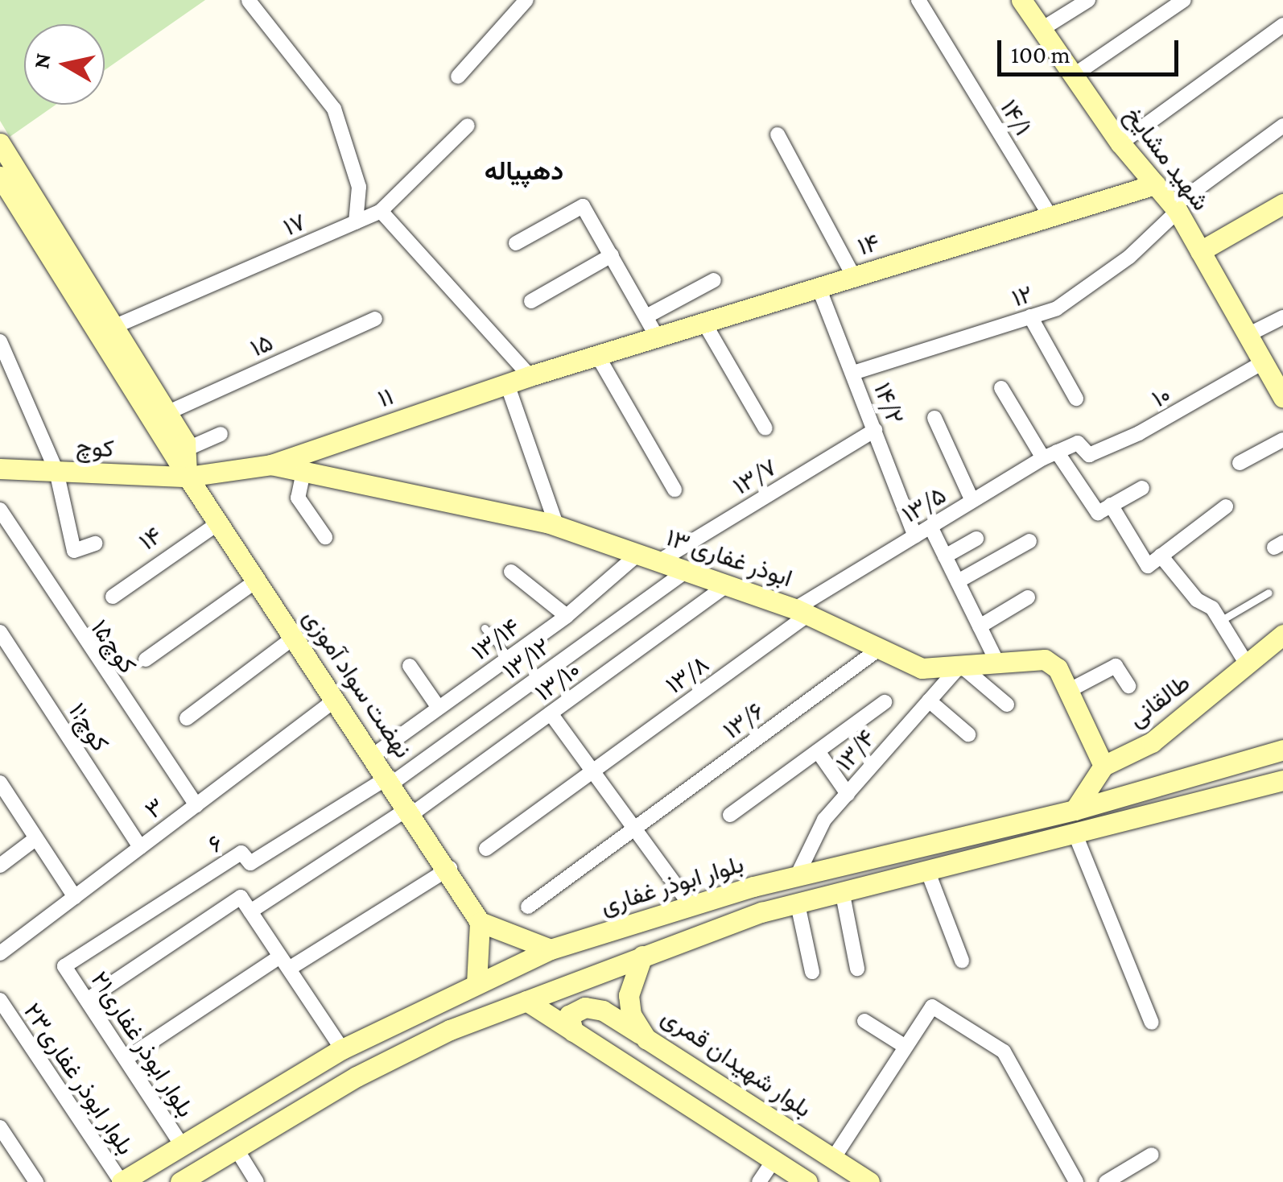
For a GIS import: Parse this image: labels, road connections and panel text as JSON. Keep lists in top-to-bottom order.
{
  "streets": {
    "street": [
      "۱۴/۱",
      "شهید مشایخ",
      "۱۷",
      "۱۴",
      "۱۲",
      "۱۵",
      "۱۰",
      "۱۱",
      "۱۴/۲",
      "کوچ",
      "۱۳/۷",
      "۱۳/۵",
      "۱۳ ابوذر غفاری",
      "۱۳/۱۴",
      "۱۵کوچ",
      "۱۳/۱۲",
      "۱۳/۸",
      "۱۳/۱۰",
      "نهضت سواد آموزی",
      "طالقانی",
      "۱۳/۶",
      "۱۱کوچ",
      "۱۳/۴",
      "۳",
      "۶",
      "بلوار ابوذر غفاری",
      "۲۱بلوار ابوذر غفاری",
      "بلوار شهیدان قمری",
      "بلوار ابوذر غفاری۲۳"
    ]
  },
  "crossings": [
    ["۱۴/۱", "۱۴"],
    ["شهید مشایخ", "۱۴"],
    ["شهید مشایخ", "۱۲"],
    ["شهید مشایخ", "۱۰"],
    ["۱۴", "۱۱"],
    ["۱۴", "۱۴/۲"],
    ["۱۴", "نهضت سواد آموزی"],
    ["۱۲", "۱۴/۲"],
    ["۱۰", "۱۳/۵"],
    ["۱۱", "کوچ"],
    ["۱۱", "۱۳ ابوذر غفاری"],
    ["۱۱", "نهضت سواد آموزی"],
    ["۱۴/۲", "۱۳/۷"],
    ["۱۴/۲", "۱۳/۵"],
    ["کوچ", "نهضت سواد آموزی"],
    ["۱۳/۷", "۱۳ ابوذر غفاری"],
    ["۱۳/۵", "۱۳ ابوذر غفاری"],
    ["۱۳/۵", "۱۳/۸"],
    ["۱۳ ابوذر غفاری", "۱۳/۱۴"],
    ["۱۳ ابوذر غفاری", "۱۳/۱۲"],
    ["۱۳ ابوذر غفاری", "۱۳/۸"],
    ["۱۳ ابوذر غفاری", "۱۳/۱۰"],
    ["۱۳ ابوذر غفاری", "طالقانی"],
    ["۱۳ ابوذر غفاری", "۱۳/۶"],
    ["۱۳ ابوذر غفاری", "۱۳/۴"],
    ["۱۳/۱۴", "نهضت سواد آموزی"],
    ["۱۵کوچ", "۳"],
    ["۱۳/۱۲", "نهضت سواد آموزی"],
    ["۱۳/۱۲", "۶"],
    ["۱۳/۱۰", "نهضت سواد آموزی"],
    ["نهضت سواد آموزی", "۳"],
    ["نهضت سواد آموزی", "۶"],
    ["۱۱کوچ", "۳"],
    ["۱۳/۴", "بلوار ابوذر غفاری"],
    ["۶", "۲۱بلوار ابوذر غفاری"],
    ["بلوار ابوذر غفاری", "۲۱بلوار ابوذر غفاری"],
    ["بلوار ابوذر غفاری", "بلوار ابوذر غفاری۲۳"]
  ],
  "districts": ["دهپیاله"],
  "scale_bar": "100 m",
  "north": "left"
}
